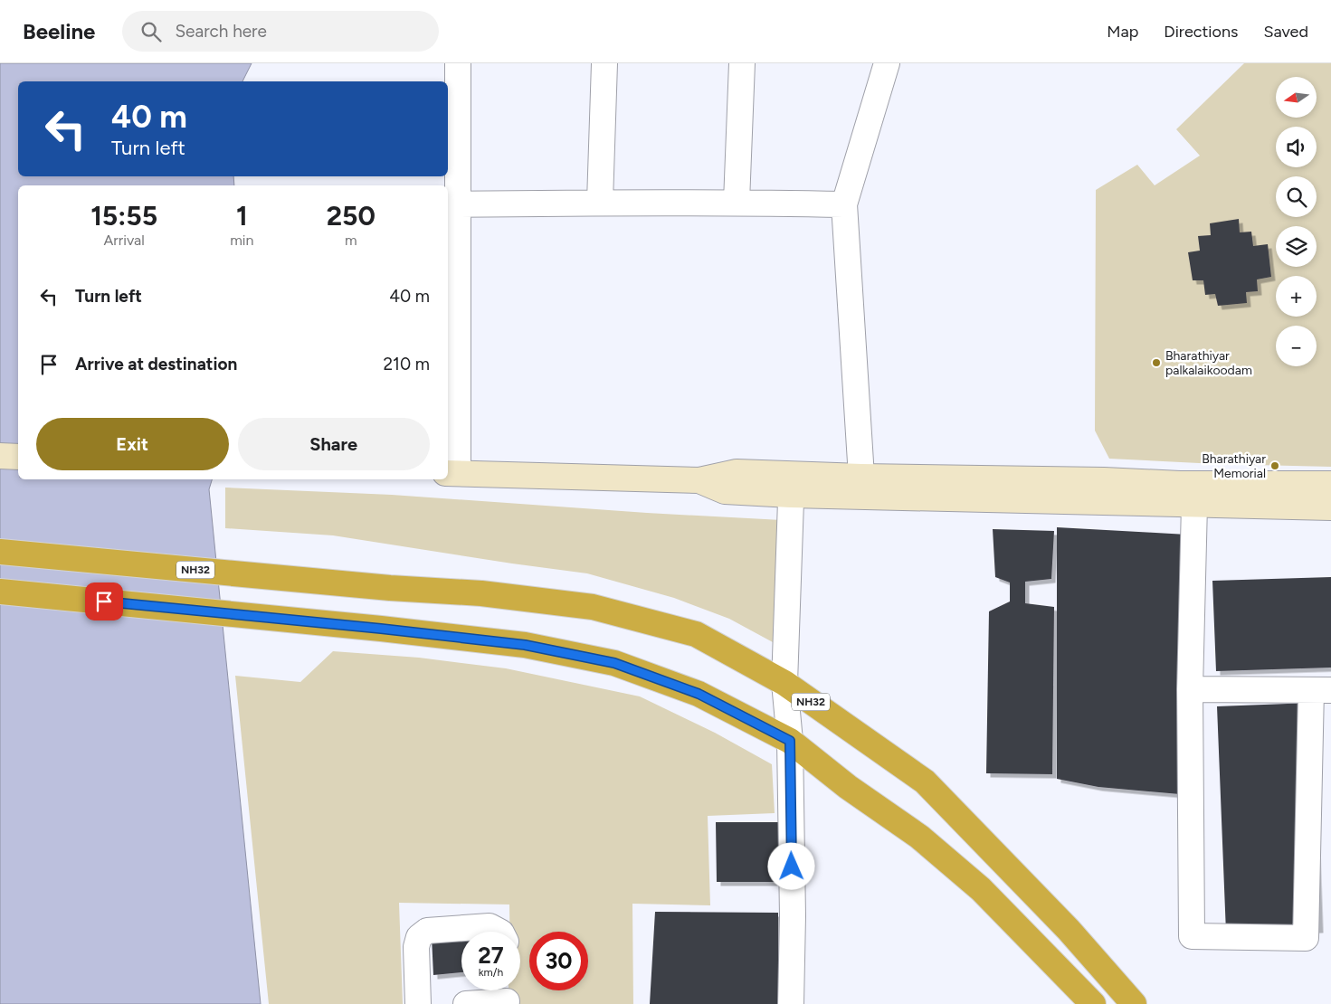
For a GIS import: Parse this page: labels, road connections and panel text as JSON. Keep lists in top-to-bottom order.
{
  "streets": {
    "highway": ["NH32"]
  },
  "places": ["Bharathiyar palkalaikoodam", "Bharathiyar Memorial"],
  "north": "left",
  "page": {
    "header": "Beeline",
    "search": "Search here",
    "nav": ["Map", "Directions", "Saved"],
    "map_buttons": ["+", "−"],
    "turn": ["40 m", "Turn left"],
    "eta": [
      "15:55",
      "Arrival",
      "1",
      "min",
      "250",
      "m"
    ],
    "list": [
      {
        "name": "Turn left",
        "value": "40 m"
      },
      {
        "name": "Arrive at destination",
        "value": "210 m"
      }
    ],
    "buttons": ["Exit", "Share"],
    "speed": "27 km/h",
    "limit": "30"
  }
}
